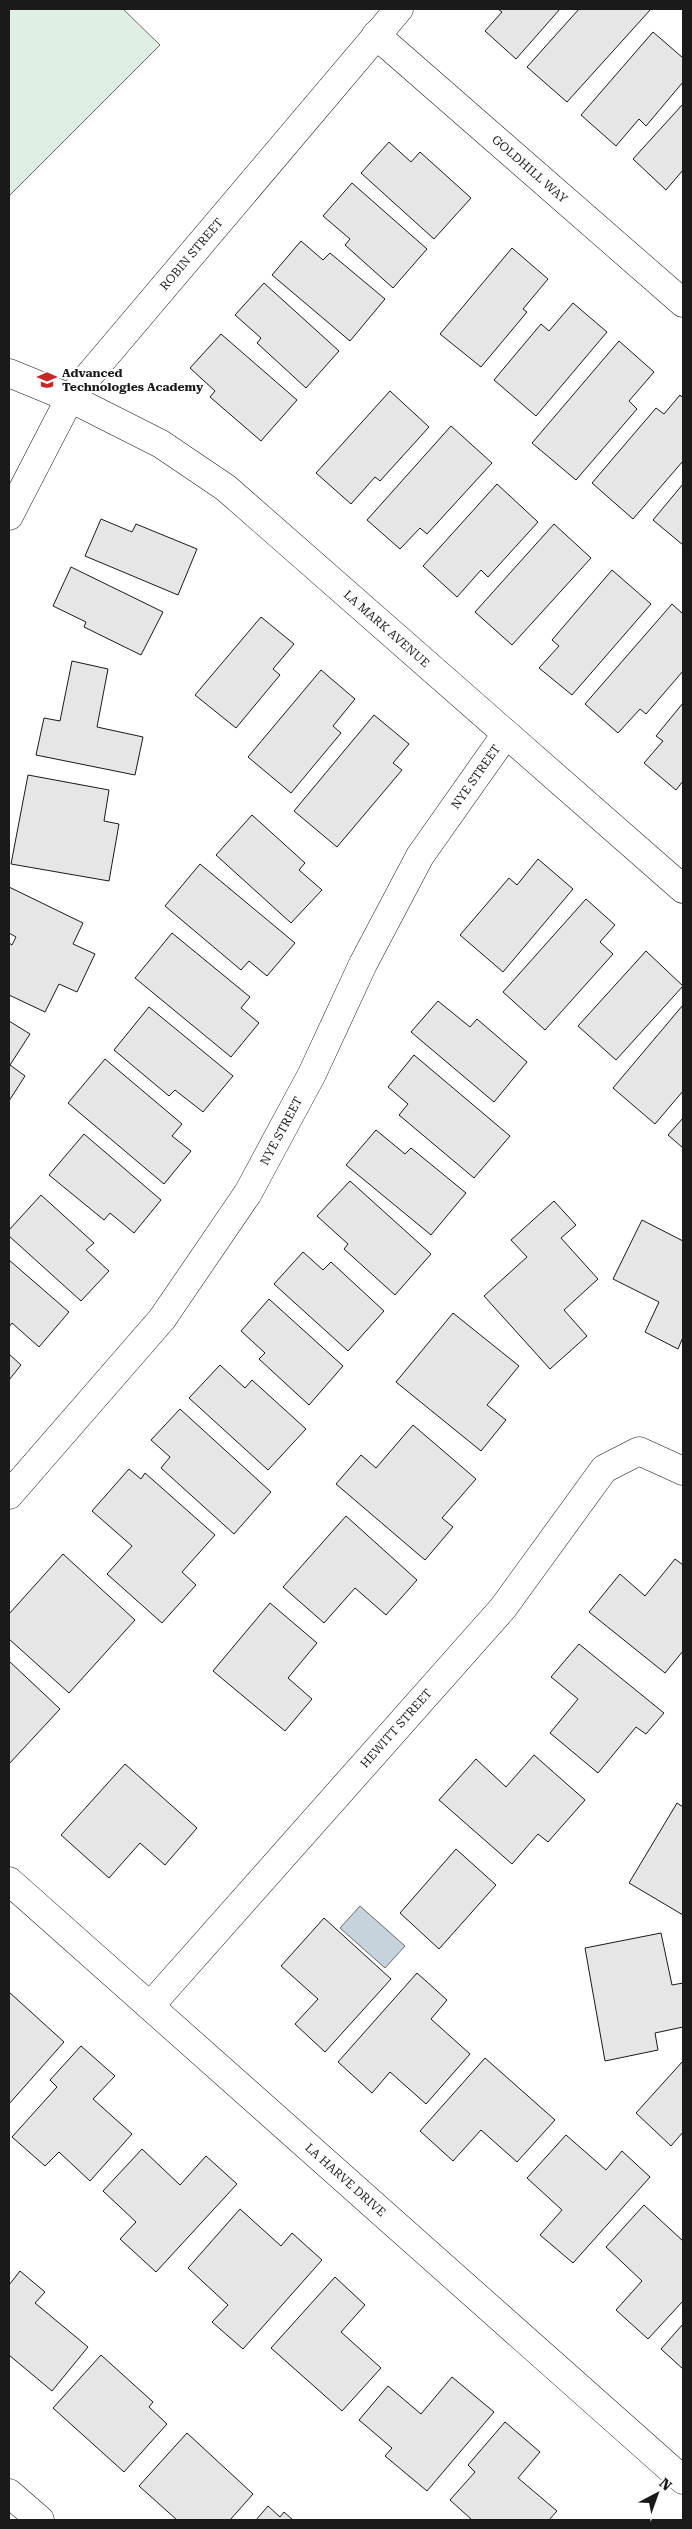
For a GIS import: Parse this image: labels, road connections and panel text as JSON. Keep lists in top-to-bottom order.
{
  "streets": {
    "street": [
      "GOLDHILL WAY",
      "ROBIN STREET",
      "LA MARK AVENUE",
      "NYE STREET",
      "HEWITT STREET",
      "LA HARVE DRIVE"
    ]
  },
  "crossings": [
    ["GOLDHILL WAY", "ROBIN STREET"],
    ["ROBIN STREET", "LA MARK AVENUE"],
    ["LA MARK AVENUE", "NYE STREET"],
    ["HEWITT STREET", "LA HARVE DRIVE"]
  ],
  "places": {
    "school or university": ["Advanced Technologies Academy"]
  },
  "north": "top right"
}
